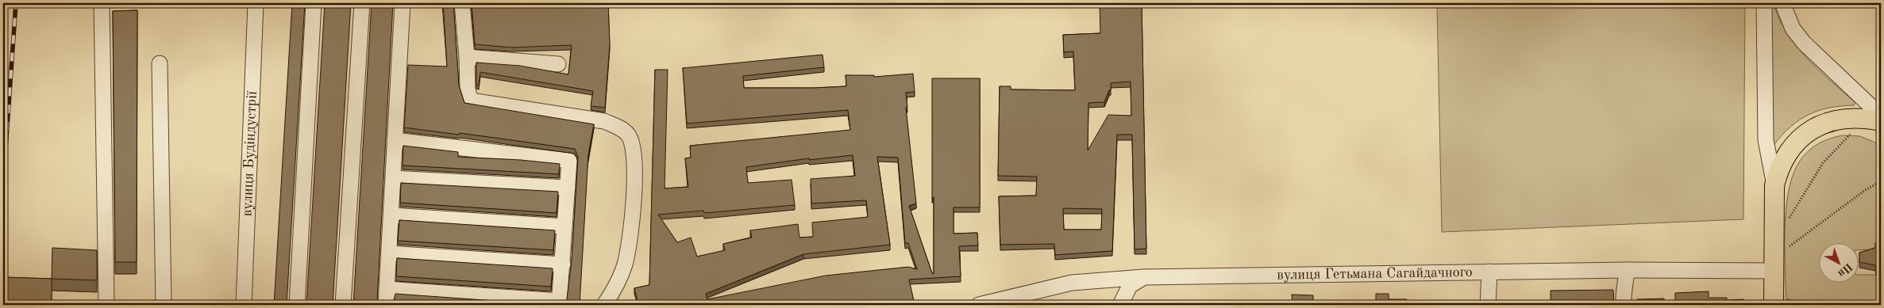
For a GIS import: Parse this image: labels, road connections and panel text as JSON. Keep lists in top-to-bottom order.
{
  "streets": {
    "street": ["вулиця Будіндустрії", "вулиця Гетьмана Сагайдачного"]
  },
  "north": "bottom right"
}
